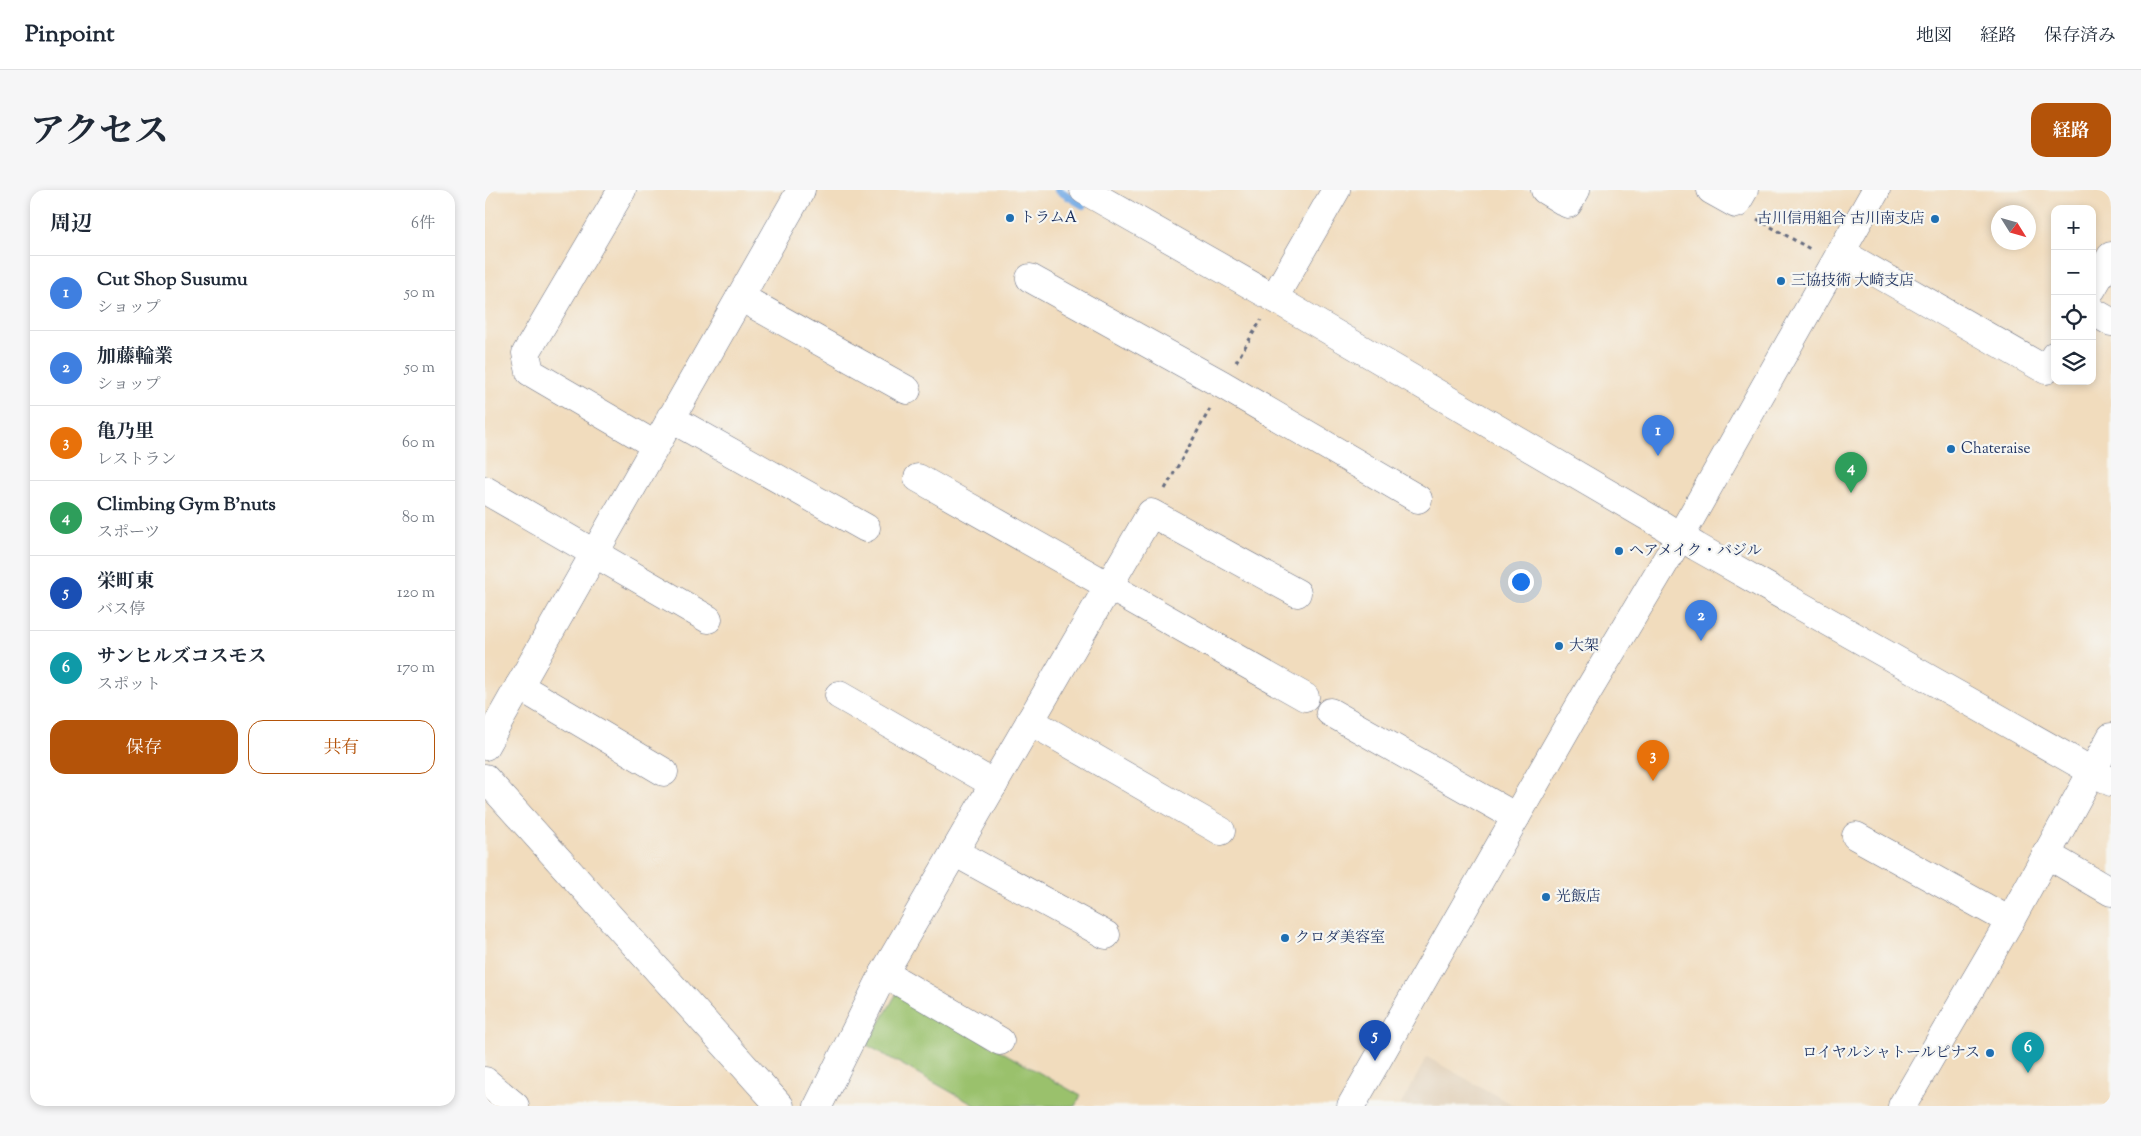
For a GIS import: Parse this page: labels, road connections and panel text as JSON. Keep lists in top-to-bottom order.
{
  "places": [
    "トラムA",
    "古川信用組合 古川南支店",
    "三協技術 大崎支店",
    "Chateraise",
    "ヘアメイク・バジル",
    "大架",
    "光飯店",
    "クロダ美容室",
    "ロイヤルシャトールピナス"
  ],
  "north": "bottom right",
  "page": {
    "header": "Pinpoint",
    "nav": ["地図", "経路", "保存済み"],
    "title": "アクセス",
    "buttons": [
      "経路",
      ["保存", "共有"]
    ],
    "heading": ["周辺", "6件"],
    "map_buttons": ["+", "−"],
    "list": [
      {
        "mark": "1",
        "name": "Cut Shop Susumu",
        "note": "ショップ",
        "value": "50 m"
      },
      {
        "mark": "2",
        "name": "加藤輪業",
        "note": "ショップ",
        "value": "50 m"
      },
      {
        "mark": "3",
        "name": "亀乃里",
        "note": "レストラン",
        "value": "60 m"
      },
      {
        "mark": "4",
        "name": "Climbing Gym B'nuts",
        "note": "スポーツ",
        "value": "80 m"
      },
      {
        "mark": "5",
        "name": "栄町東",
        "note": "バス停",
        "value": "120 m"
      },
      {
        "mark": "6",
        "name": "サンヒルズコスモス",
        "note": "スポット",
        "value": "170 m"
      }
    ],
    "pins": [
      "1",
      "4",
      "2",
      "3",
      "5",
      "6"
    ]
  }
}
